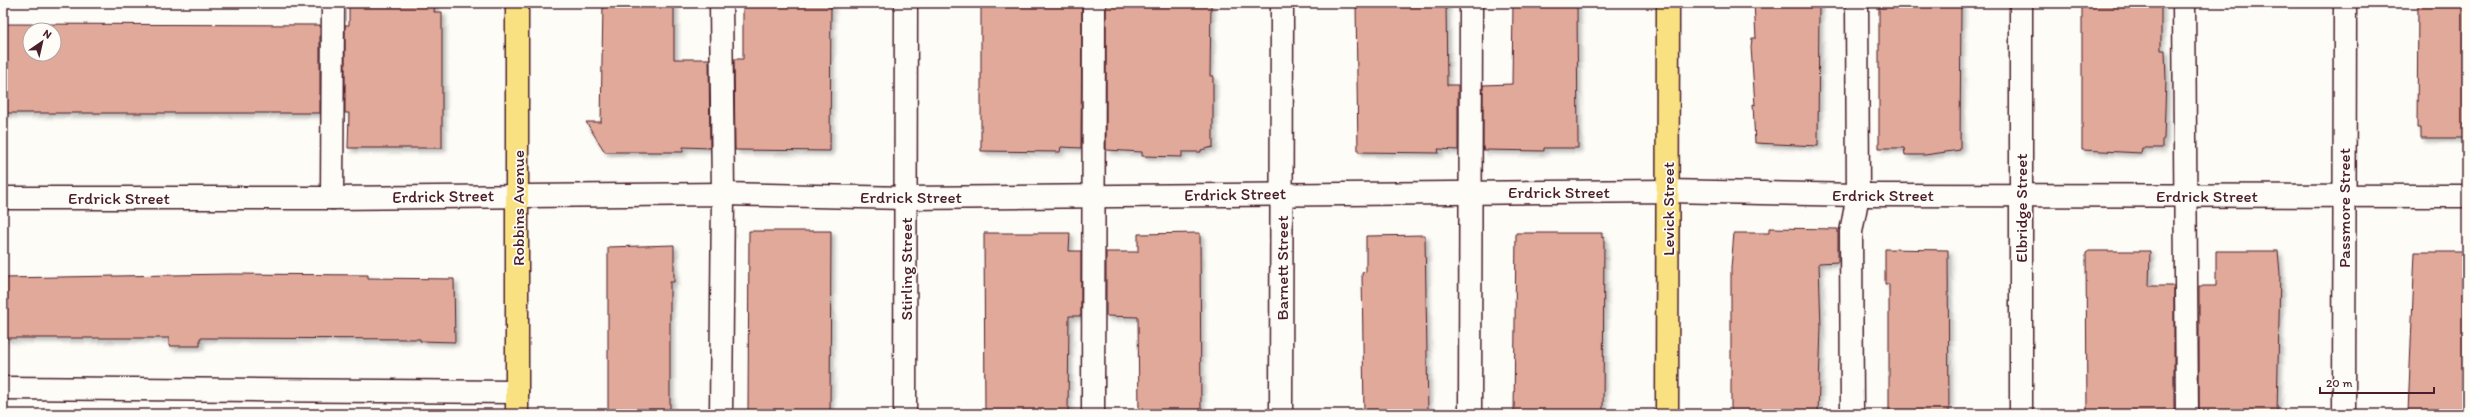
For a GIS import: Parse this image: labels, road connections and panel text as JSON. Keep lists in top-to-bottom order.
{
  "streets": {
    "highway": ["Robbins Avenue", "Levick Street"],
    "street": [
      "Erdrick Street",
      "Elbridge Street",
      "Passmore Street",
      "Barnett Street",
      "Stirling Street"
    ]
  },
  "crossings": [
    ["Erdrick Street", "Robbins Avenue"],
    ["Erdrick Street", "Elbridge Street"],
    ["Erdrick Street", "Passmore Street"],
    ["Erdrick Street", "Levick Street"],
    ["Erdrick Street", "Barnett Street"],
    ["Erdrick Street", "Stirling Street"]
  ],
  "scale_bar": "20 m",
  "north": "top right"
}
